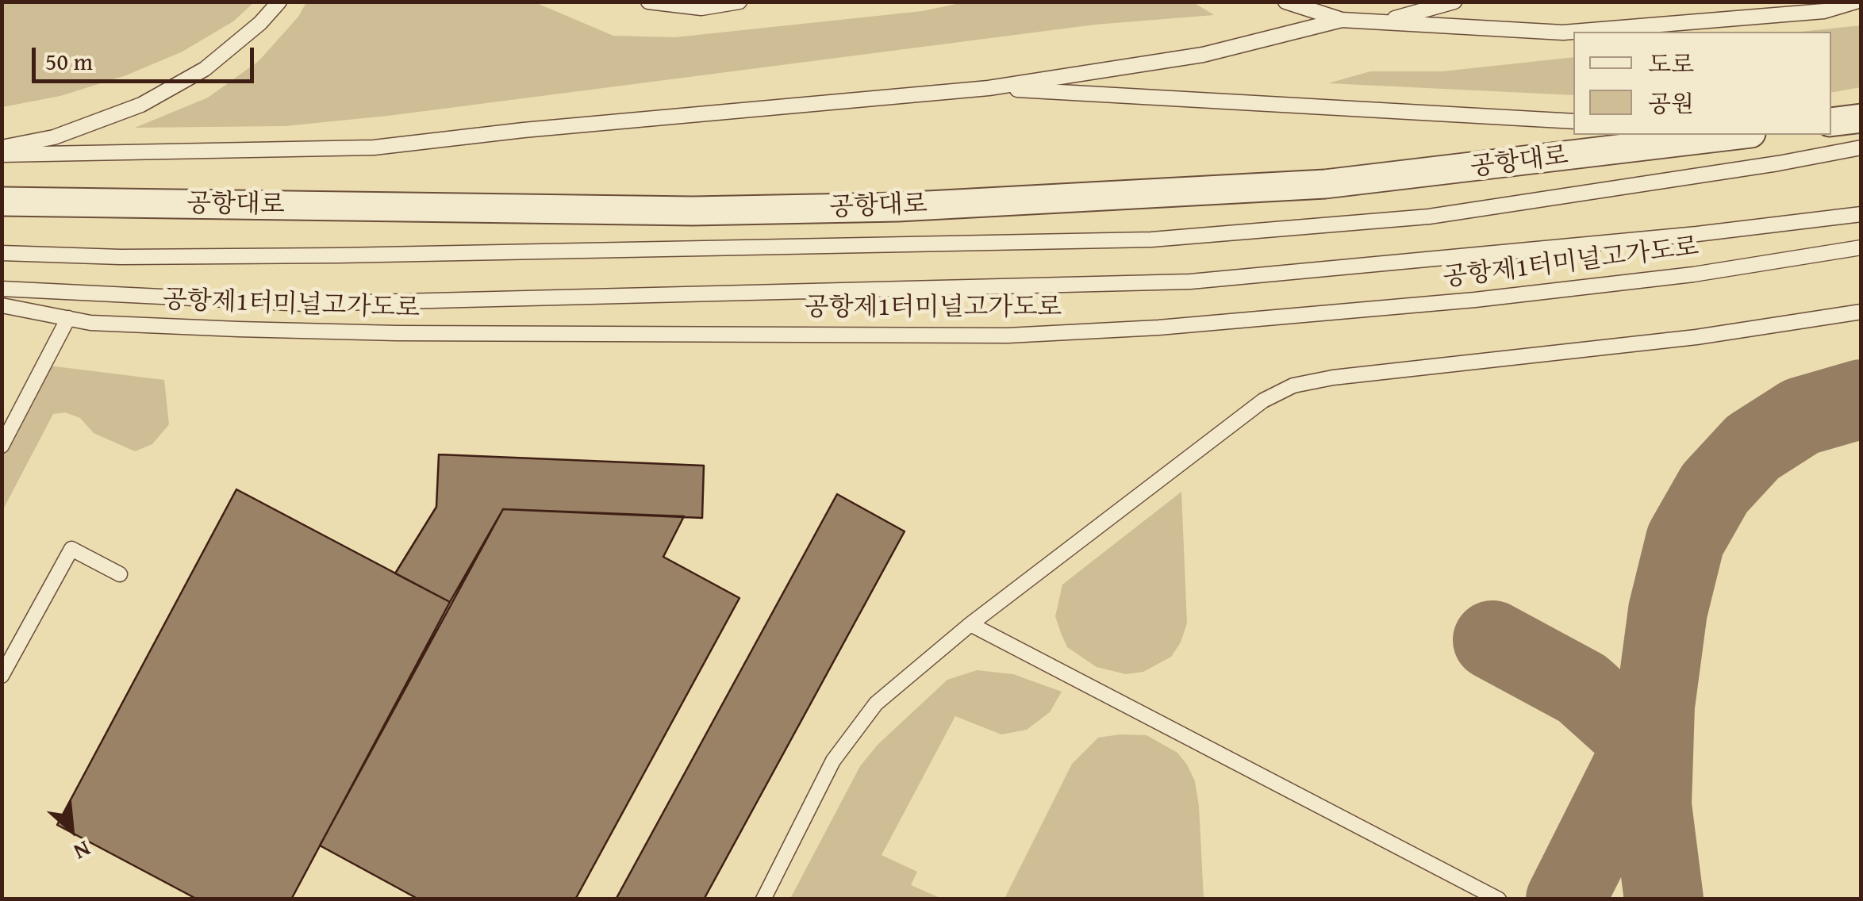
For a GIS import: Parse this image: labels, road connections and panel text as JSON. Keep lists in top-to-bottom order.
{
  "streets": {
    "street": ["공항대로"],
    "lane": ["공항제1터미널고가도로"]
  },
  "legend": ["도로", "공원"],
  "scale_bar": "50 m",
  "north": "bottom right"
}
